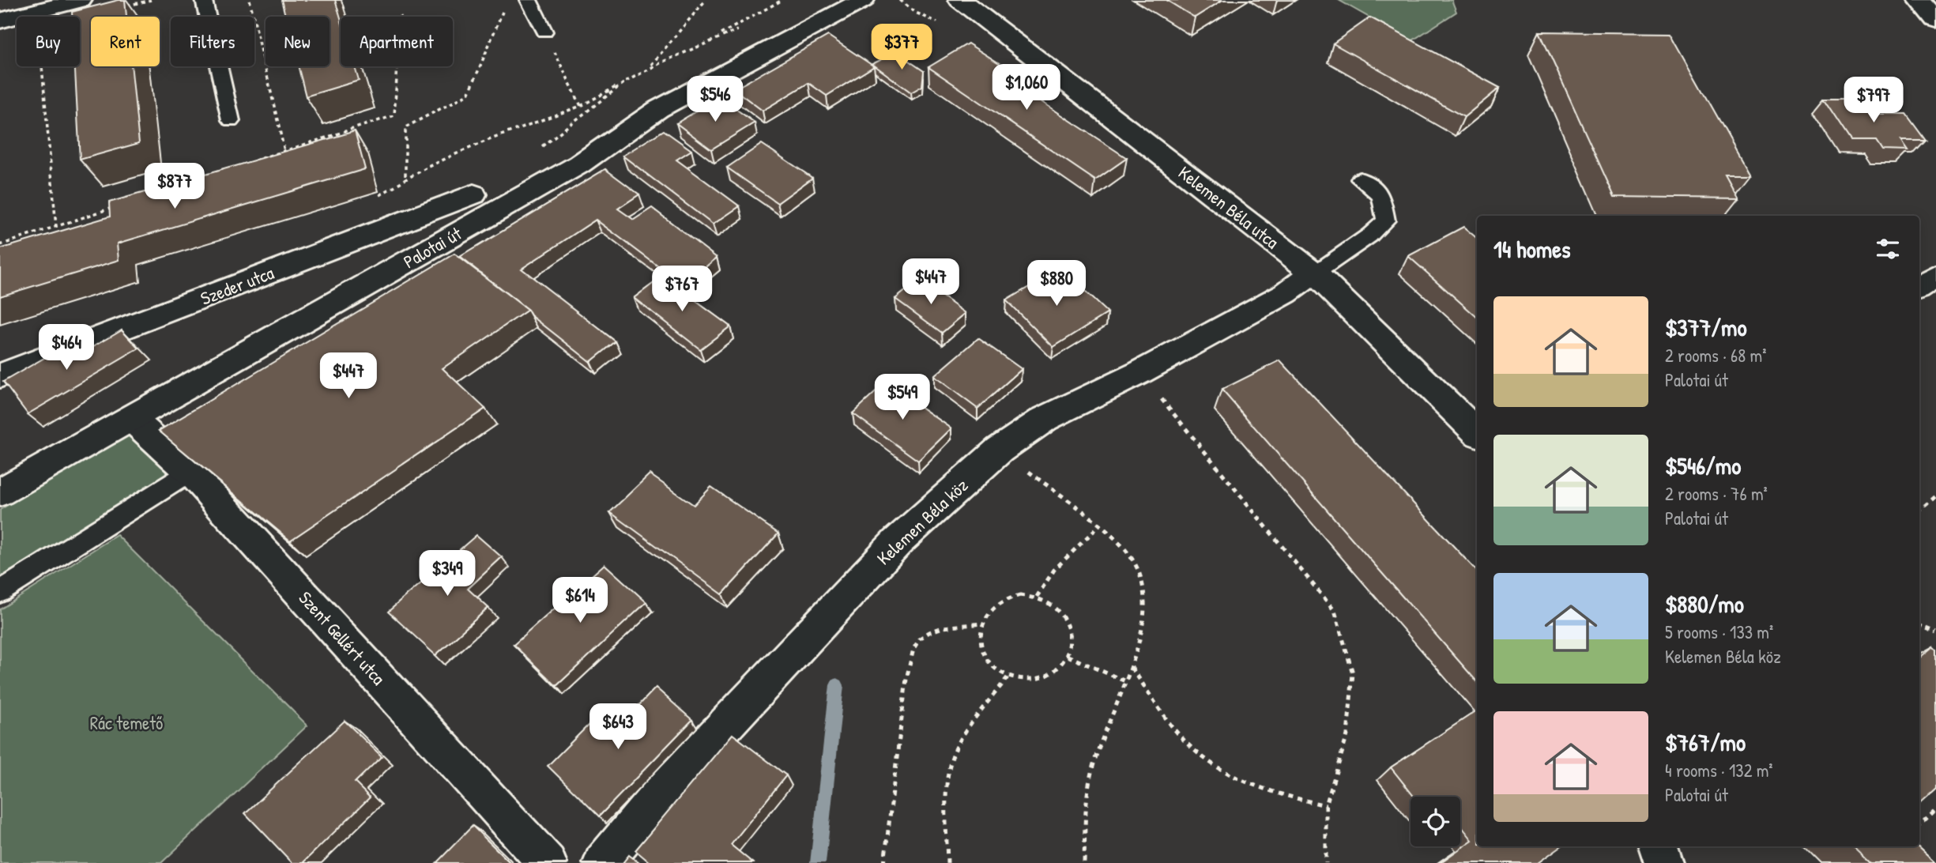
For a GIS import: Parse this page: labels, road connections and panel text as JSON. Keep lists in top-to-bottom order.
{
  "streets": {
    "street": [
      "Kelemen Béla utca",
      "Palotai út",
      "Szeder utca",
      "Kelemen Béla köz",
      "Szent Gellért utca"
    ]
  },
  "crossings": [
    ["Kelemen Béla utca", "Kelemen Béla köz"],
    ["Palotai út", "Szent Gellért utca"]
  ],
  "parks": ["Rác temető"],
  "page": {
    "chip": [
      "Buy",
      "Rent",
      "Filters",
      "New",
      "Apartment"
    ],
    "price": [
      "$377",
      "$1,060",
      "$546",
      "$797",
      "$877",
      "$447",
      "$880",
      "$767",
      "$464",
      "$447",
      "$549",
      "$349",
      "$614",
      "$643"
    ],
    "heading": "14 homes",
    "list": [
      {
        "name": "$377/mo",
        "note": "2 rooms · 68 m² · Palotai út"
      },
      {
        "name": "$546/mo",
        "note": "2 rooms · 76 m² · Palotai út"
      },
      {
        "name": "$880/mo",
        "note": "5 rooms · 133 m² · Kelemen Béla köz"
      },
      {
        "name": "$767/mo",
        "note": "4 rooms · 132 m² · Palotai út"
      }
    ]
  }
}
